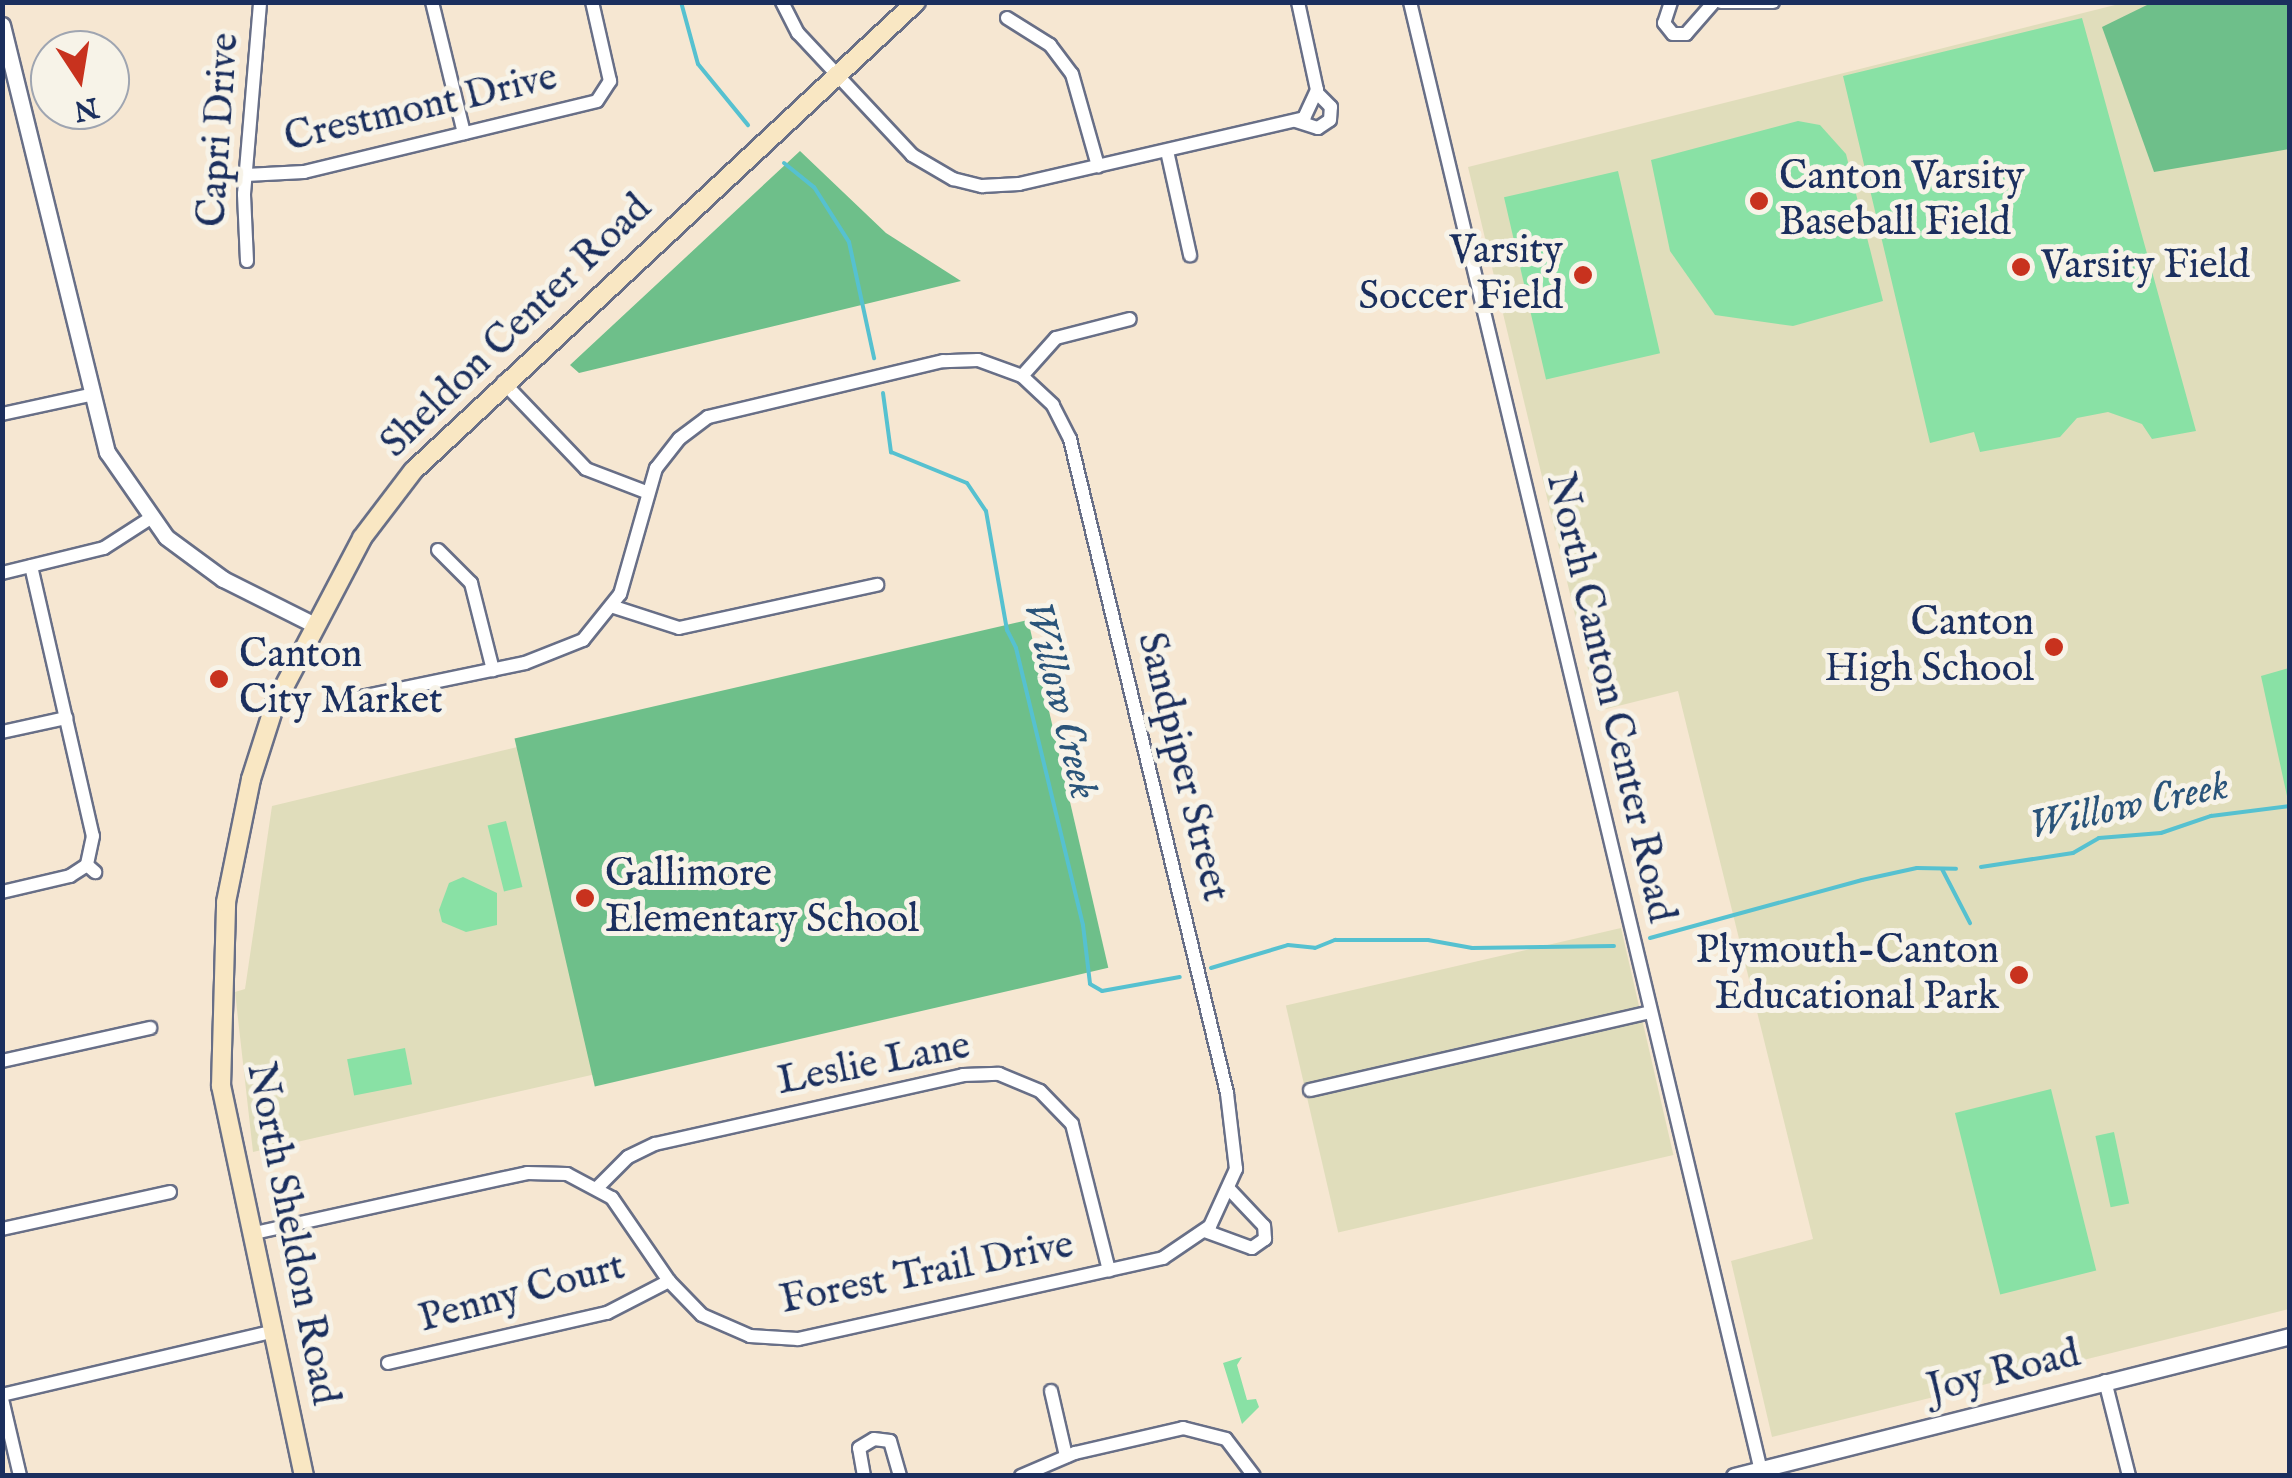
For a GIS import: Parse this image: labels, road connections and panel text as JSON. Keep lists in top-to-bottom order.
{
  "streets": {
    "main road": ["Sheldon Center Road", "North Sheldon Road"],
    "street": [
      "Crestmont Drive",
      "Capri Drive",
      "North Canton Center Road",
      "Sandpiper Street",
      "Leslie Lane",
      "Forest Trail Drive",
      "Penny Court",
      "Joy Road"
    ]
  },
  "crossings": [
    ["Crestmont Drive", "Capri Drive"],
    ["Sheldon Center Road", "North Sheldon Road"],
    ["North Canton Center Road", "Joy Road"],
    ["Sandpiper Street", "Forest Trail Drive"],
    ["Leslie Lane", "Forest Trail Drive"],
    ["North Sheldon Road", "Forest Trail Drive"],
    ["Forest Trail Drive", "Penny Court"]
  ],
  "water": ["Willow Creek"],
  "places": [
    "Canton Varsity Baseball Field",
    "Varsity Field",
    "Varsity Soccer Field",
    "Canton High School",
    "Canton City Market",
    "Gallimore Elementary School",
    "Plymouth-Canton Educational Park"
  ],
  "north": "bottom"
}
